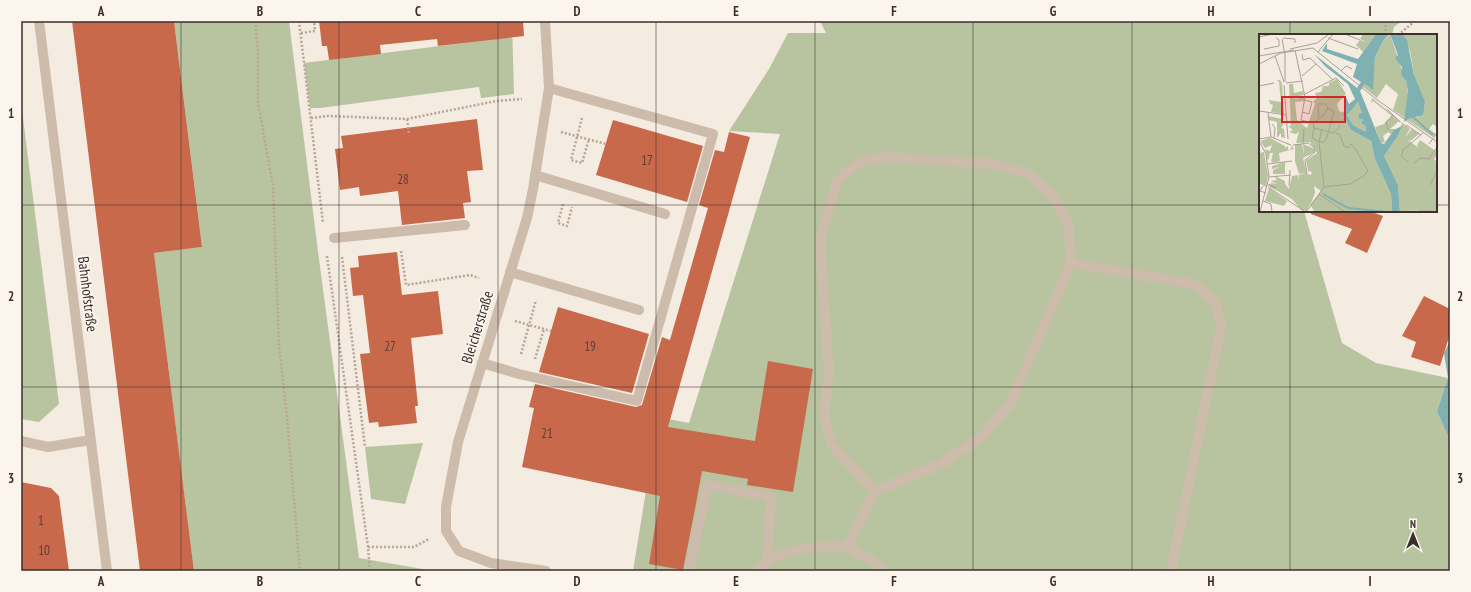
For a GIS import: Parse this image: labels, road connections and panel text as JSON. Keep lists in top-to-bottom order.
{
  "streets": {
    "street": ["Bahnhofstraße", "Bleicherstraße"]
  },
  "house_numbers": [
    "17",
    "28",
    "27",
    "19",
    "21",
    "1",
    "10"
  ],
  "north": "top",
  "grid": {
    "columns": [
      "A",
      "B",
      "C",
      "D",
      "E",
      "F",
      "G",
      "H",
      "I"
    ],
    "rows": ["1", "2", "3"]
  }
}
